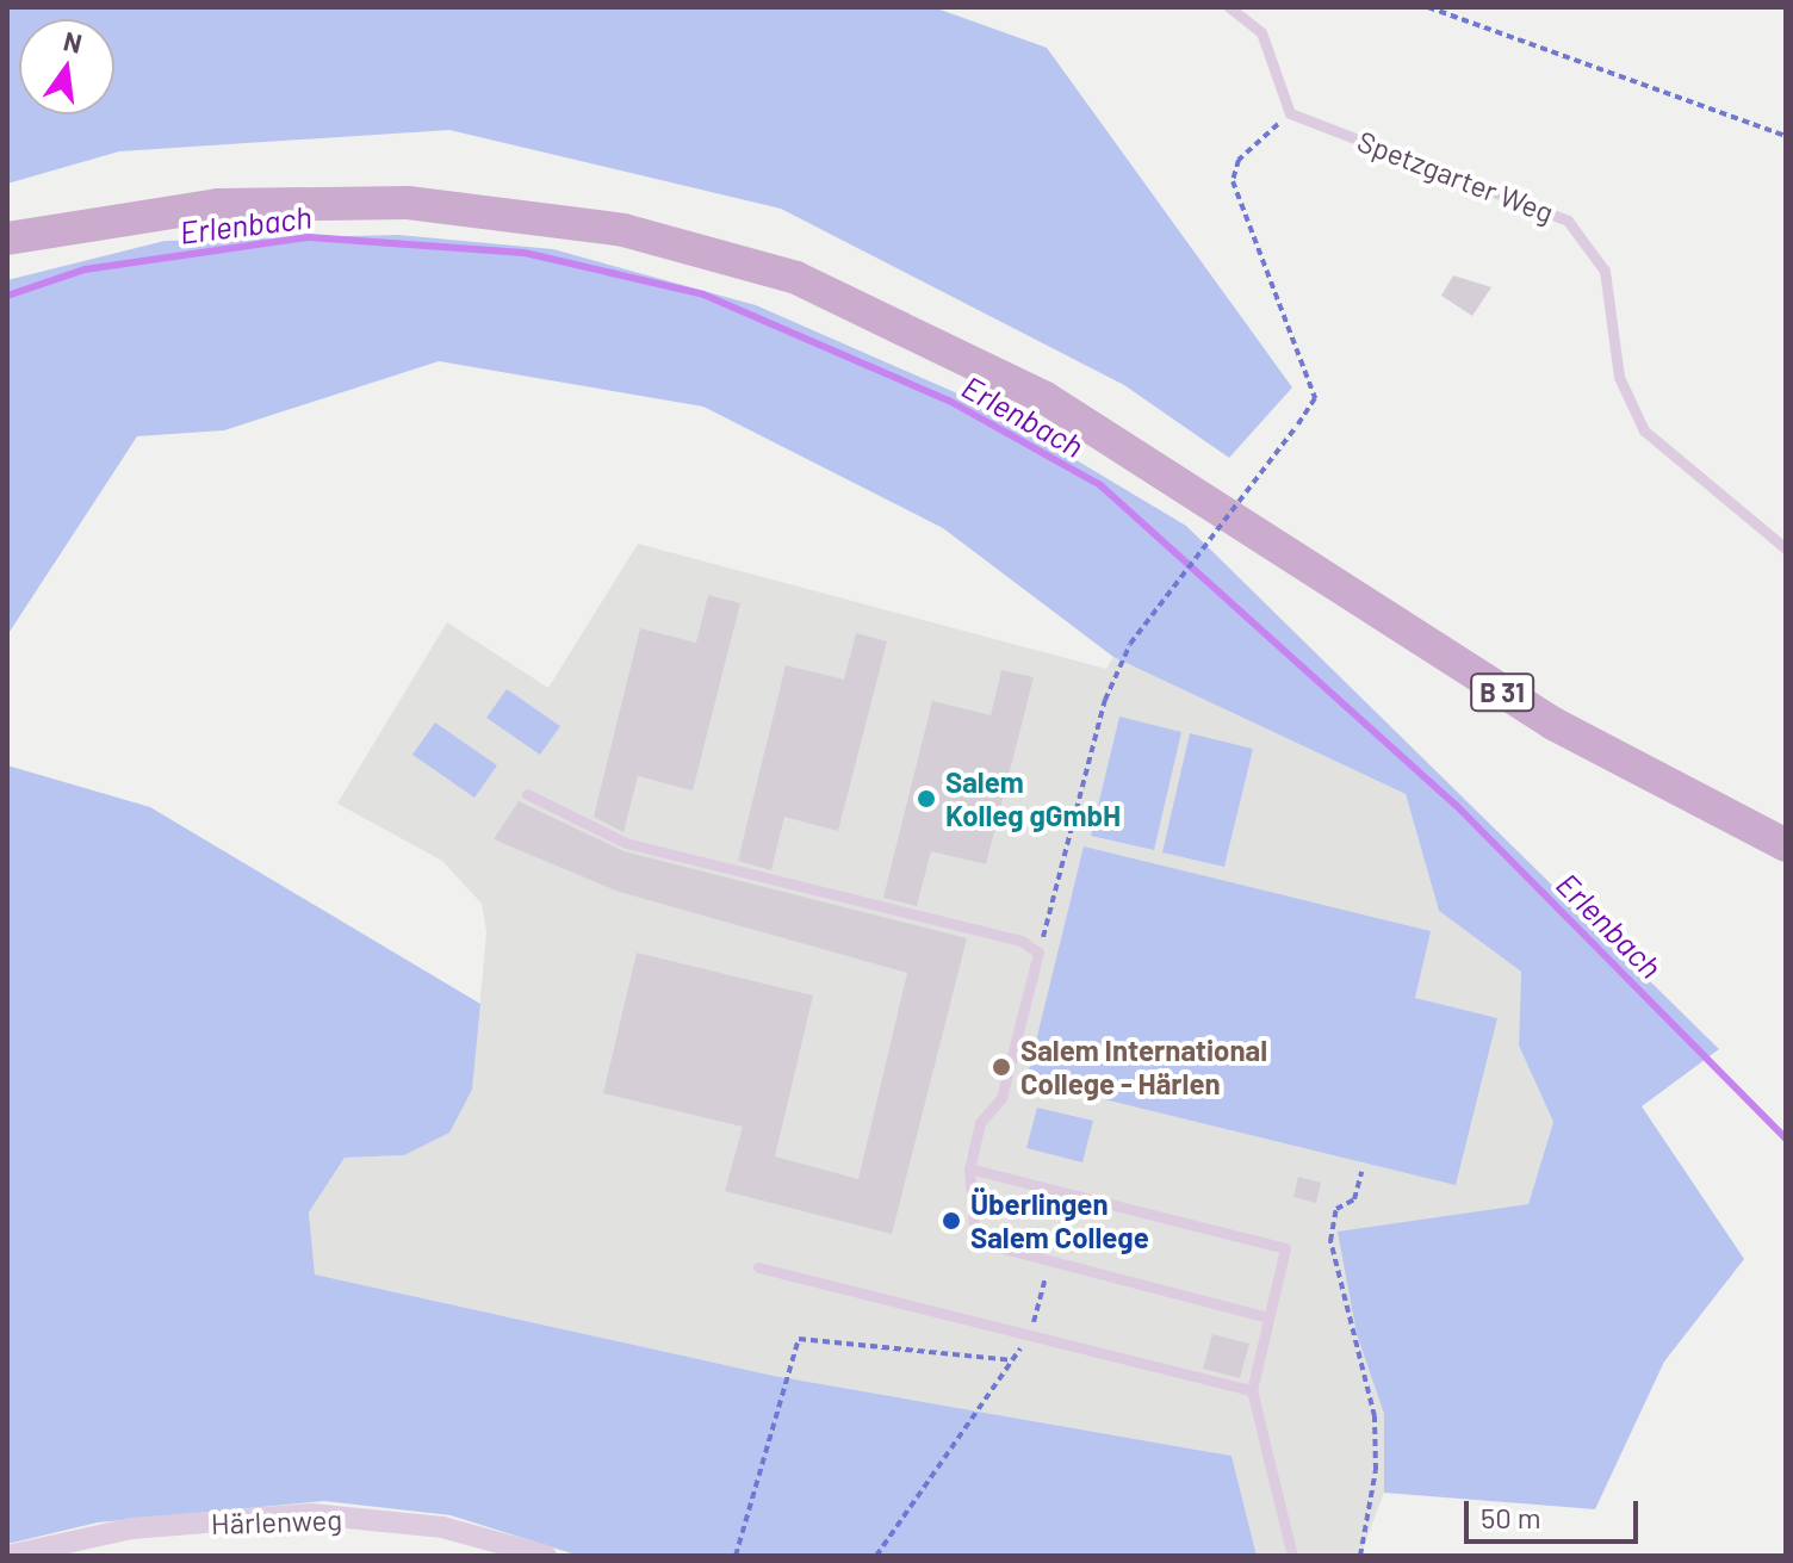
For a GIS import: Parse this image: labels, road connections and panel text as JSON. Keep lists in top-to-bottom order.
{
  "streets": {
    "main road": ["B 31"],
    "street": ["Härlenweg"],
    "lane": ["Spetzgarter Weg"]
  },
  "water": ["Erlenbach"],
  "places": ["Salem Kolleg gGmbH", "Salem International College - Härlen", "Überlingen Salem College"],
  "scale_bar": "50 m",
  "north": "top"
}
